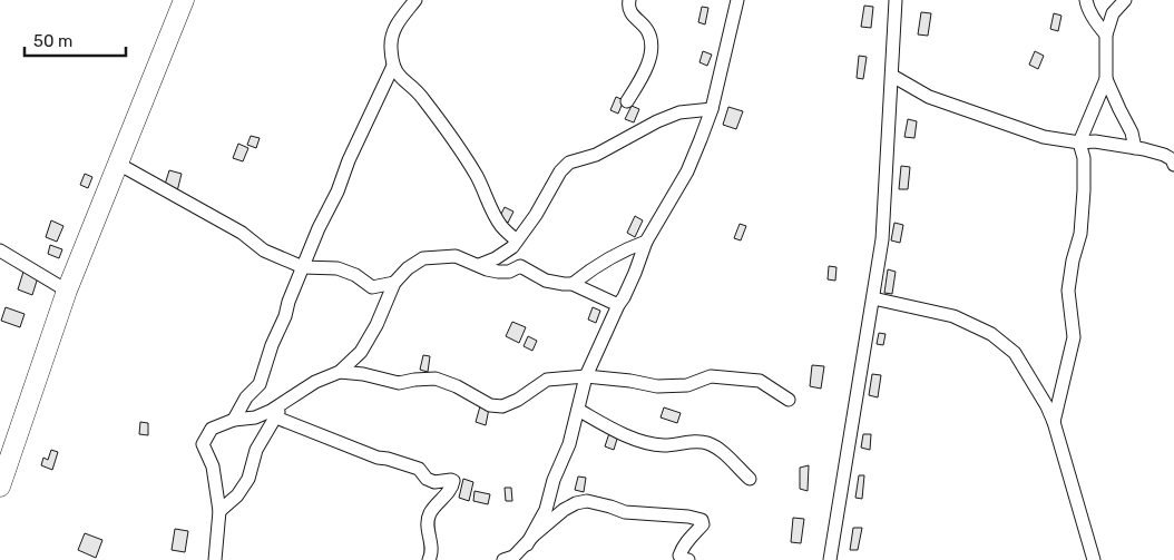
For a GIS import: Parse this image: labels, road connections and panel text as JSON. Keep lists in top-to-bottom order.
{
  "scale_bar": "50 m"
}
